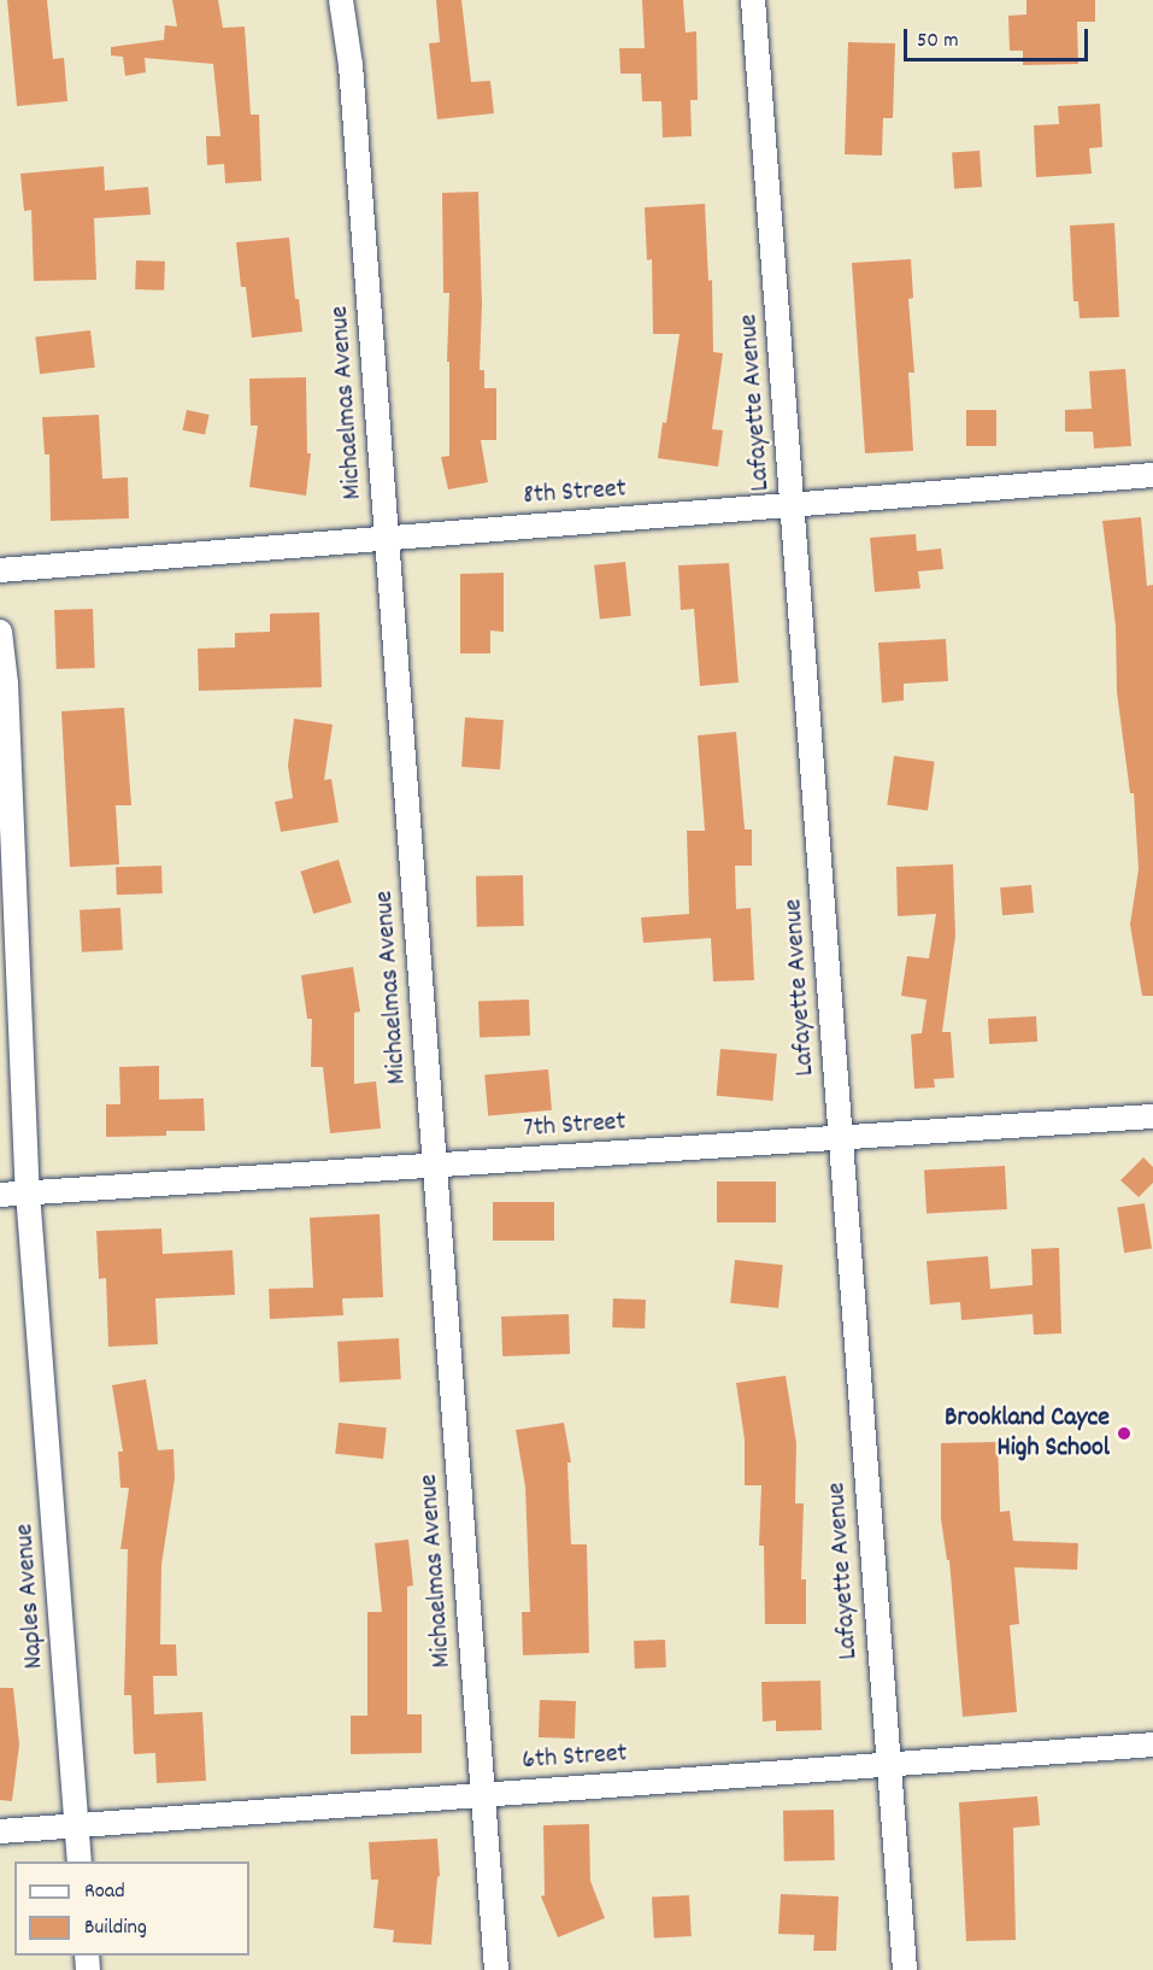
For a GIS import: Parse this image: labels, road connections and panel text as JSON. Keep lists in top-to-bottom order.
{
  "streets": {
    "street": [
      "Michaelmas Avenue",
      "Lafayette Avenue",
      "8th Street",
      "7th Street",
      "Naples Avenue",
      "6th Street"
    ]
  },
  "crossings": [
    ["Michaelmas Avenue", "8th Street"],
    ["Michaelmas Avenue", "7th Street"],
    ["Michaelmas Avenue", "6th Street"],
    ["Lafayette Avenue", "8th Street"],
    ["Lafayette Avenue", "7th Street"],
    ["Lafayette Avenue", "6th Street"],
    ["7th Street", "Naples Avenue"],
    ["Naples Avenue", "6th Street"]
  ],
  "places": ["Brookland Cayce High School"],
  "legend": ["Road", "Building"],
  "scale_bar": "50 m"
}
